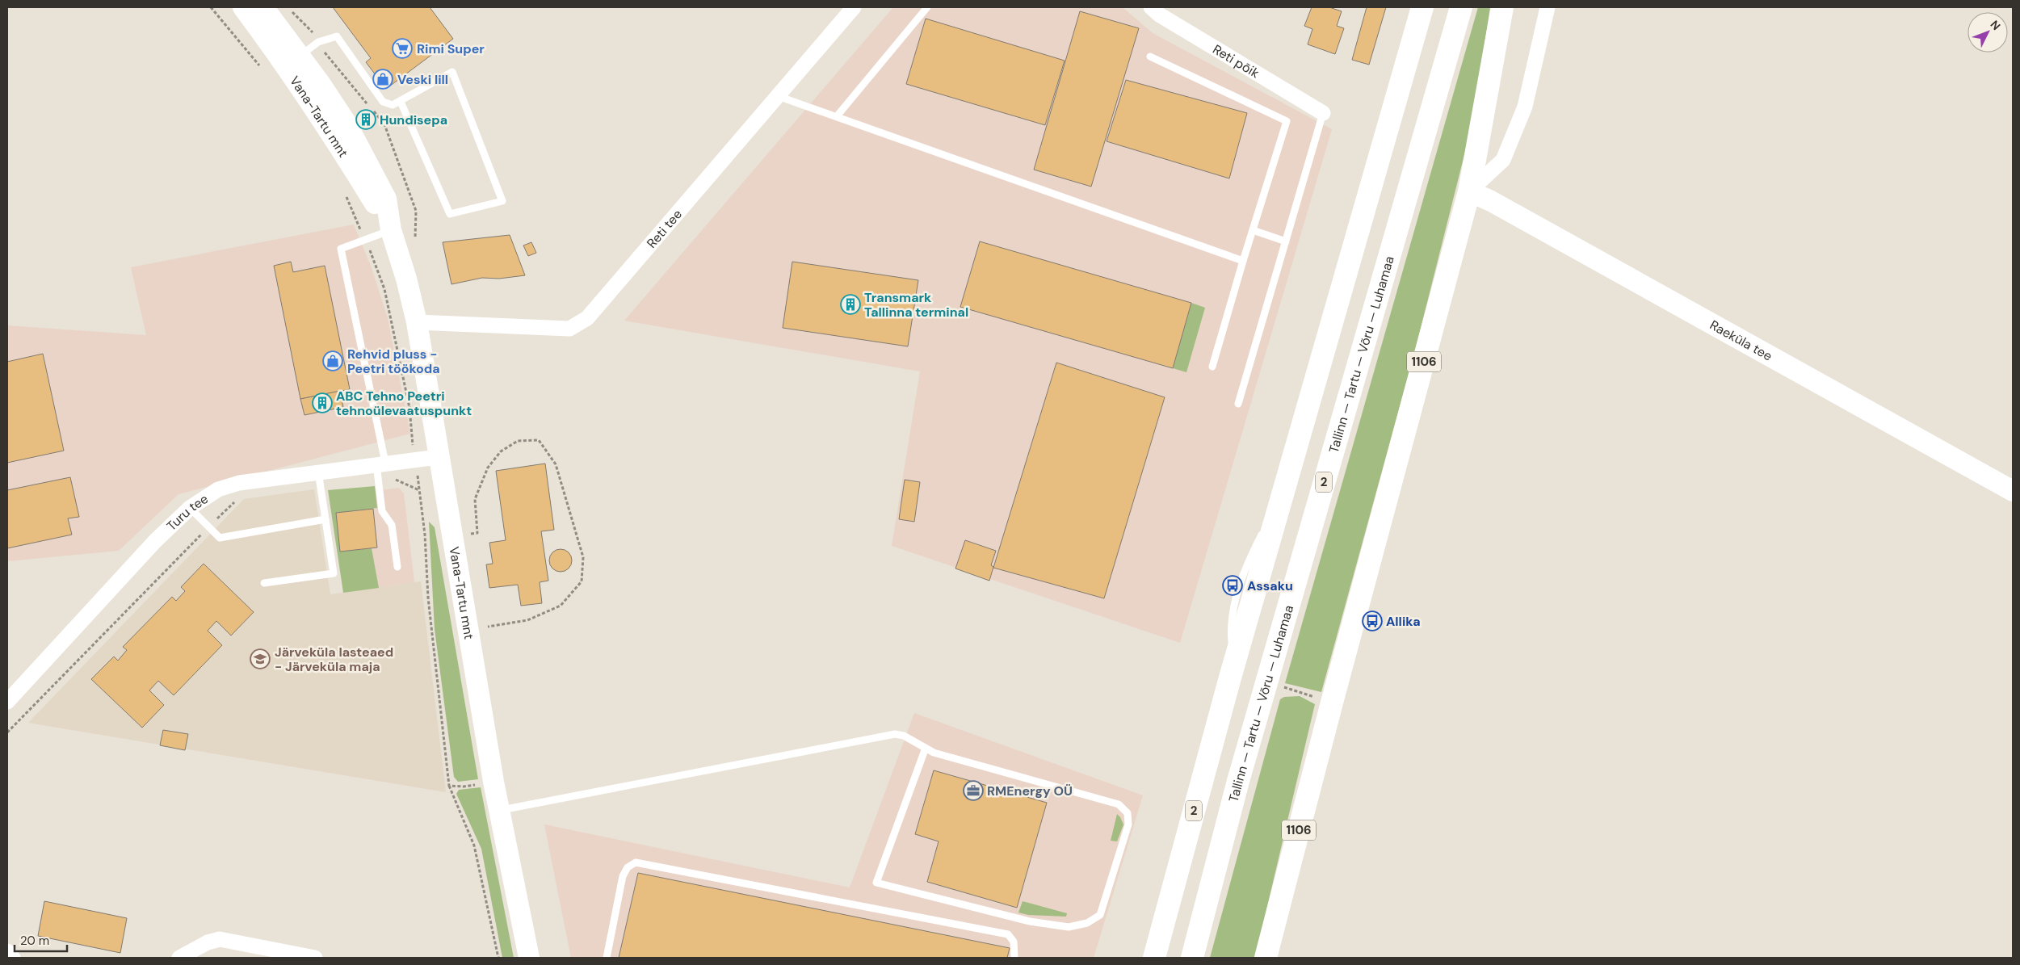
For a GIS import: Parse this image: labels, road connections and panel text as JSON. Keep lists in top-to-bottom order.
{
  "streets": {
    "highway": ["Tallinn — Tartu — Võru — Luhamaa", "1106", "2"],
    "street": [
      "Reti põik",
      "Vana-Tartu mnt",
      "Reti tee",
      "Raeküla tee",
      "Turu tee"
    ]
  },
  "crossings": [
    ["Vana-Tartu mnt", "Reti tee"],
    ["Vana-Tartu mnt", "Turu tee"],
    ["Raeküla tee", "1106"]
  ],
  "places": {
    "supermarket": ["Rimi Super"],
    "shop": ["Veski lill", "Rehvid pluss - Peetri töökoda"],
    "building": ["Hundisepa", "Transmark Tallinna terminal", "ABC Tehno Peetri tehnoülevaatuspunkt"],
    "bus stop": ["Assaku", "Allika"],
    "school or university": ["Järveküla lasteaed - Järveküla maja"],
    "office": ["RMEnergy OÜ"]
  },
  "scale_bar": "20 m",
  "north": "top right"
}
